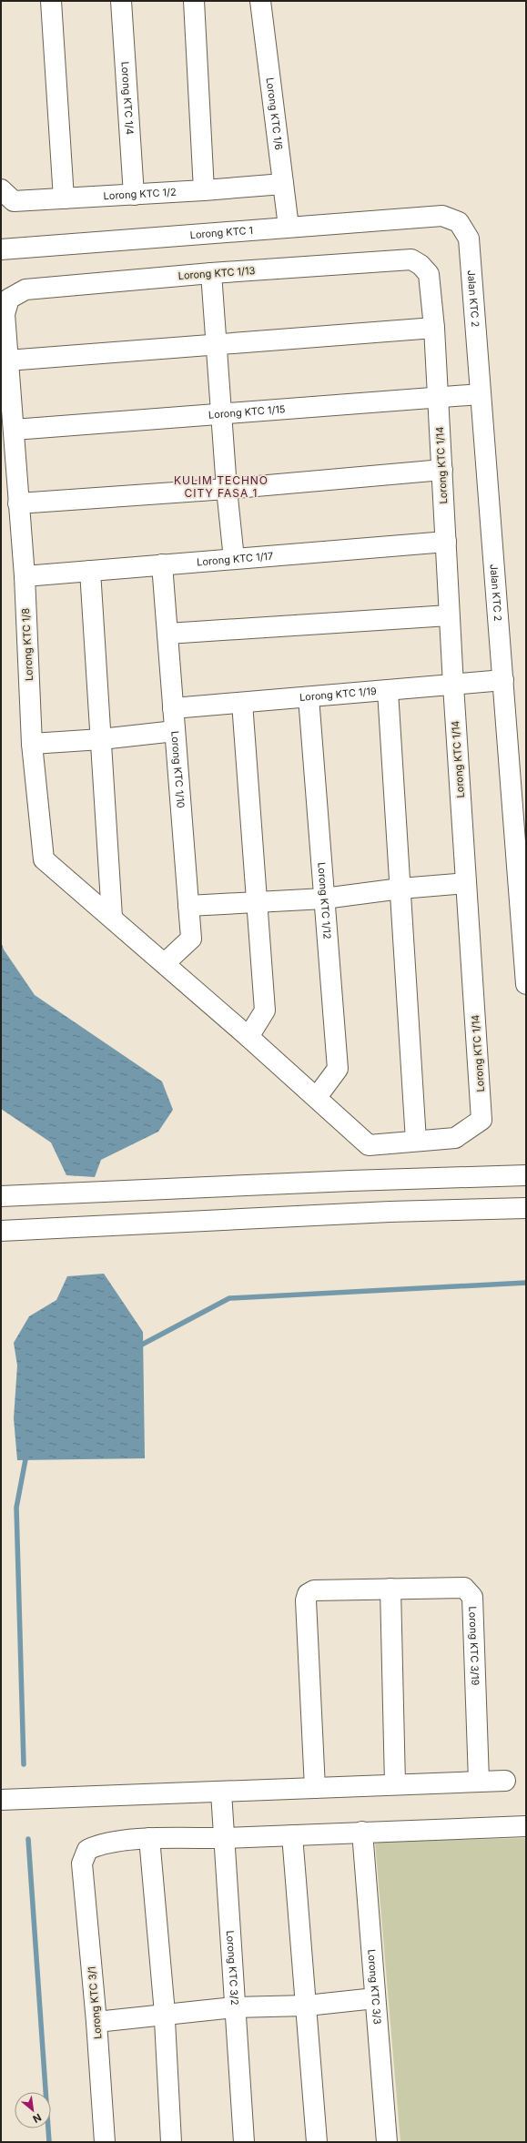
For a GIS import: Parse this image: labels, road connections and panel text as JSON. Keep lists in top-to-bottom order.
{
  "streets": {
    "street": [
      "Lorong KTC 1/4",
      "Lorong KTC 1/6",
      "Lorong KTC 1/2",
      "Lorong KTC 1",
      "Lorong KTC 1/13",
      "Jalan KTC 2",
      "Lorong KTC 1/15",
      "Lorong KTC 1/14",
      "Lorong KTC 1/17",
      "Lorong KTC 1/8",
      "Lorong KTC 1/19",
      "Lorong KTC 1/10",
      "Lorong KTC 1/12",
      "Lorong KTC 3/19",
      "Lorong KTC 3/2",
      "Lorong KTC 3/3",
      "Lorong KTC 3/1"
    ]
  },
  "crossings": [
    ["Lorong KTC 1/4", "Lorong KTC 1/2"],
    ["Lorong KTC 1/6", "Lorong KTC 1/2"],
    ["Lorong KTC 1/6", "Lorong KTC 1"],
    ["Lorong KTC 1", "Jalan KTC 2"],
    ["Lorong KTC 1/13", "Lorong KTC 1/15"],
    ["Lorong KTC 1/13", "Lorong KTC 1/14"],
    ["Lorong KTC 1/13", "Lorong KTC 1/8"],
    ["Jalan KTC 2", "Lorong KTC 1/15"],
    ["Jalan KTC 2", "Lorong KTC 1/19"],
    ["Lorong KTC 1/15", "Lorong KTC 1/14"],
    ["Lorong KTC 1/15", "Lorong KTC 1/8"],
    ["Lorong KTC 1/14", "Lorong KTC 1/17"],
    ["Lorong KTC 1/14", "Lorong KTC 1/19"],
    ["Lorong KTC 1/17", "Lorong KTC 1/8"],
    ["Lorong KTC 1/17", "Lorong KTC 1/10"],
    ["Lorong KTC 1/19", "Lorong KTC 1/10"],
    ["Lorong KTC 1/19", "Lorong KTC 1/12"]
  ],
  "districts": ["KULIM TECHNO CITY FASA 1"],
  "north": "bottom right"
}
